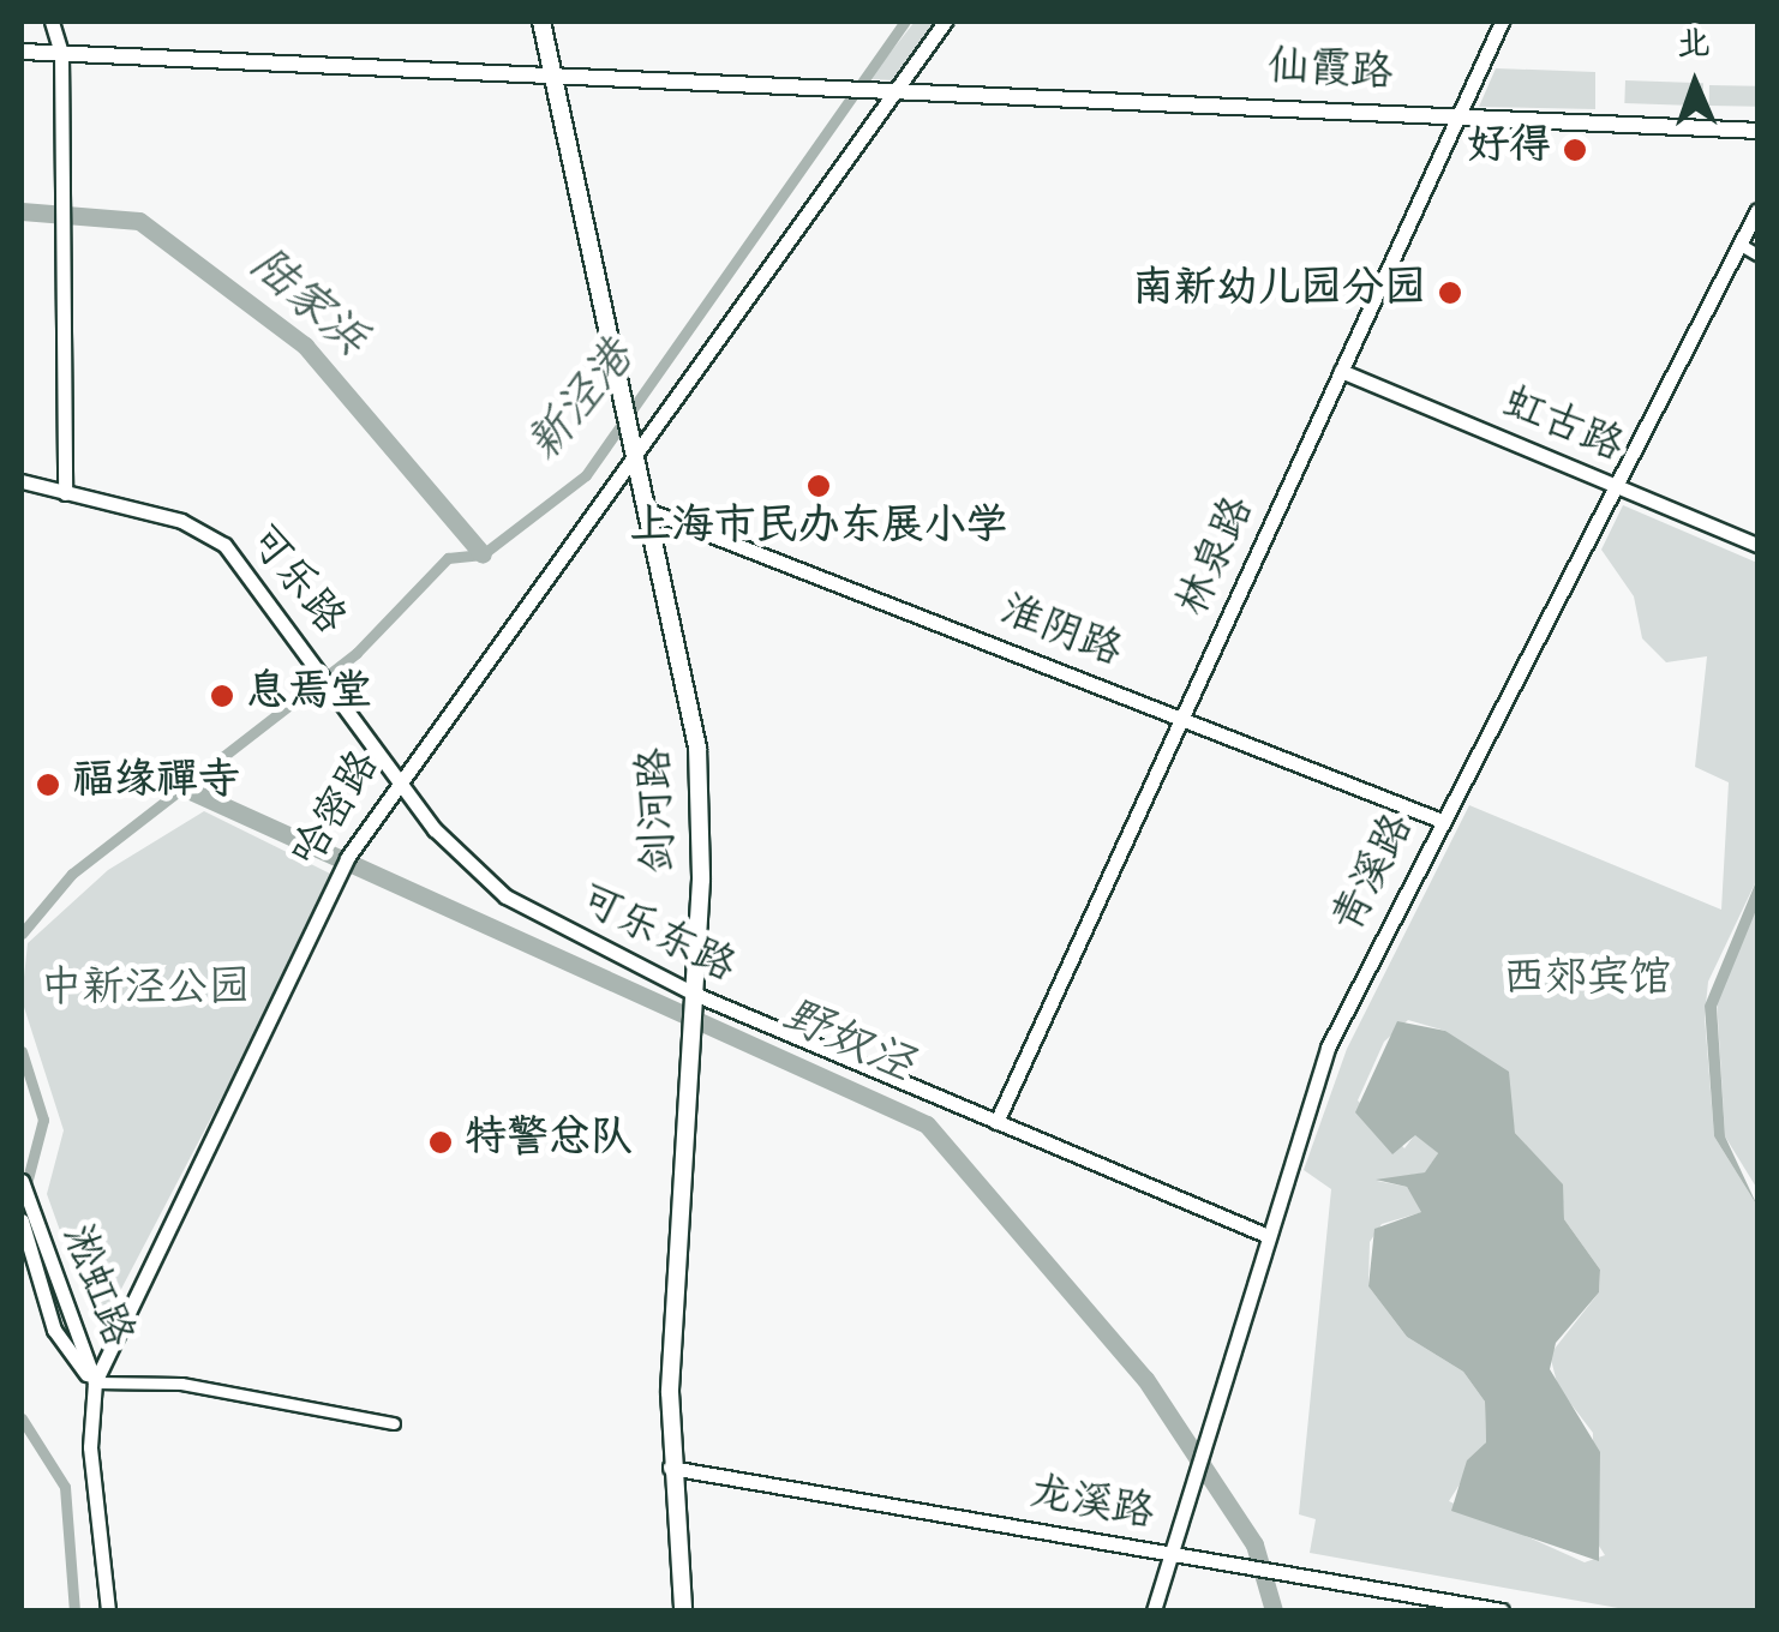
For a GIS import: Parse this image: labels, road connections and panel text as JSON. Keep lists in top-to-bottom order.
{
  "streets": {
    "main road": ["仙霞路", "剑河路"],
    "street": [
      "虹古路",
      "林泉路",
      "可乐路",
      "淮阴路",
      "哈密路",
      "青溪路",
      "可乐东路",
      "淞虹路",
      "龙溪路"
    ]
  },
  "crossings": [
    ["仙霞路", "林泉路"],
    ["仙霞路", "剑河路"],
    ["仙霞路", "哈密路"],
    ["虹古路", "林泉路"],
    ["虹古路", "青溪路"],
    ["林泉路", "淮阴路"],
    ["林泉路", "可乐东路"],
    ["可乐路", "哈密路"],
    ["可乐路", "可乐东路"],
    ["淮阴路", "剑河路"],
    ["淮阴路", "青溪路"],
    ["剑河路", "哈密路"],
    ["剑河路", "可乐东路"],
    ["剑河路", "龙溪路"],
    ["哈密路", "可乐东路"],
    ["哈密路", "淞虹路"],
    ["青溪路", "可乐东路"],
    ["青溪路", "龙溪路"]
  ],
  "water": ["陆家浜", "新泾港", "野奴泾"],
  "parks": ["西郊宾馆", "中新泾公园"],
  "places": [
    "好得",
    "南新幼儿园分园",
    "上海市民办东展小学",
    "息焉堂",
    "福缘禪寺",
    "特警总队"
  ],
  "north": "top"
}
